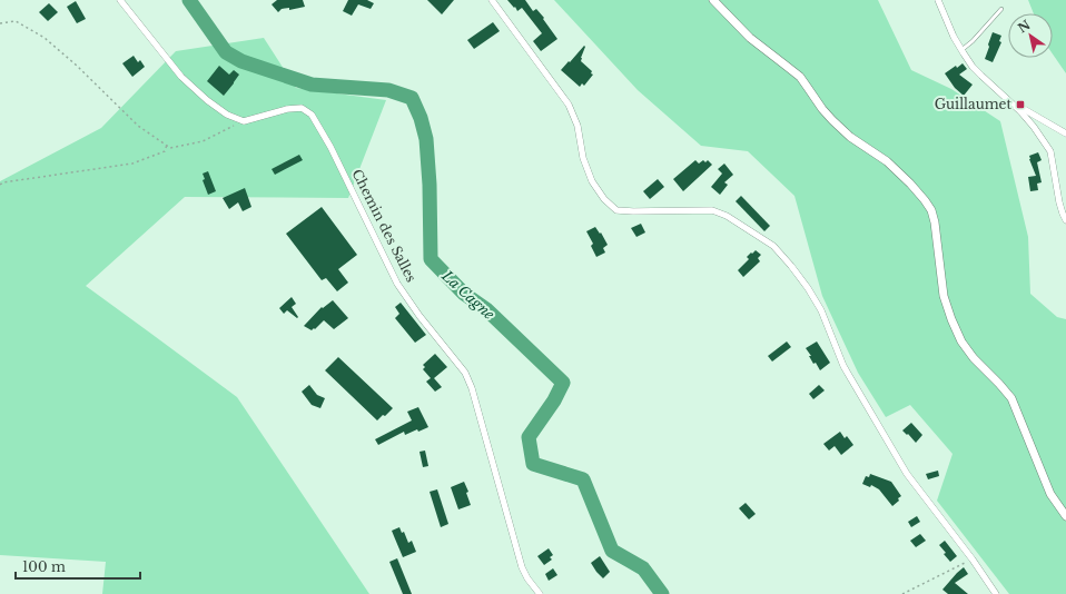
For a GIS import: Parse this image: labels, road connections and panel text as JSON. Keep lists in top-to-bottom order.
{
  "streets": {
    "street": ["Chemin des Salles"]
  },
  "water": ["La Cagne"],
  "places": {
    "transit": ["Guillaumet"]
  },
  "scale_bar": "100 m",
  "north": "top left"
}
